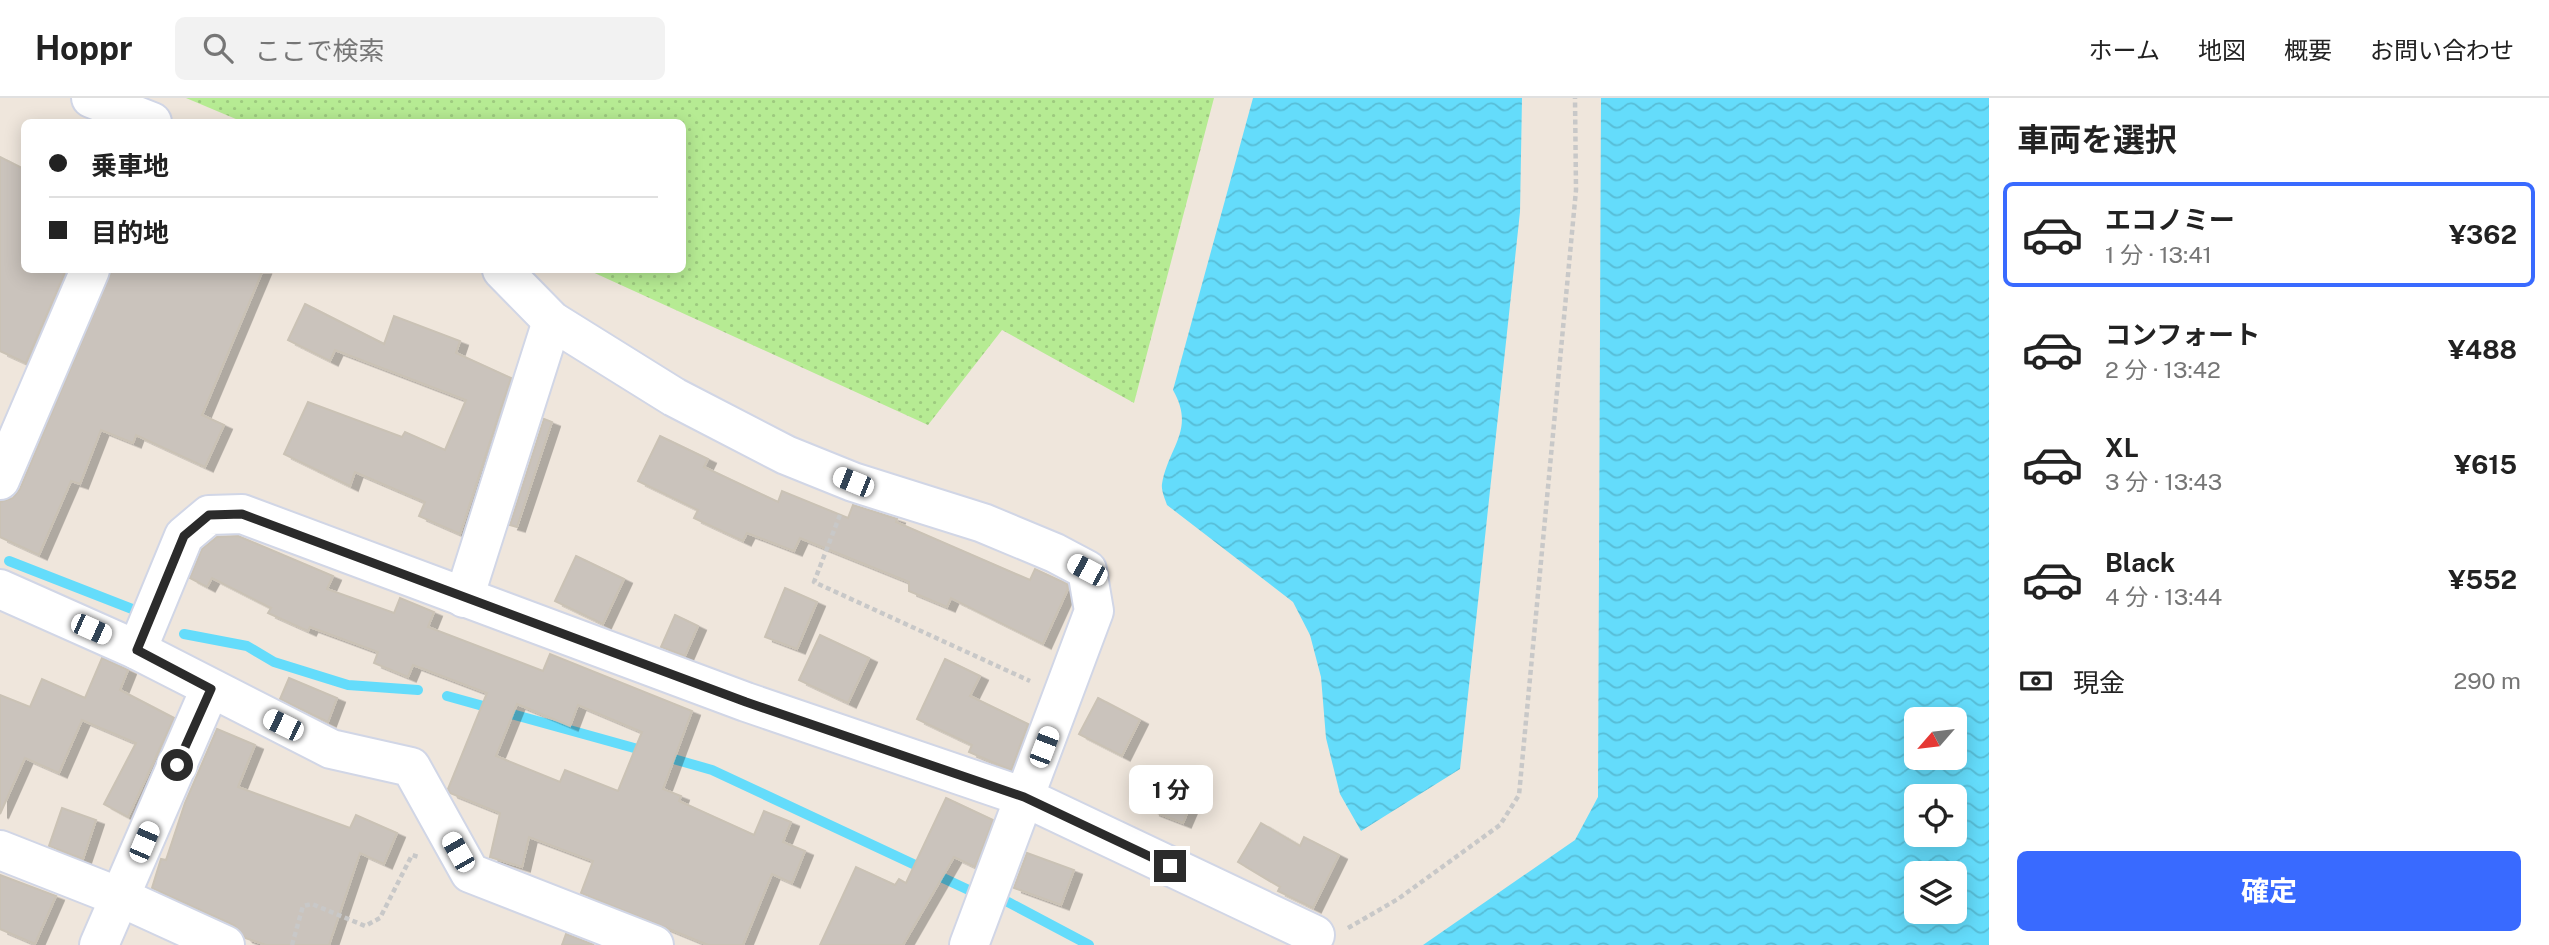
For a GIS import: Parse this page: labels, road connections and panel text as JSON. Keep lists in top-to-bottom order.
{
  "north": "bottom left",
  "page": {
    "header": "Hoppr",
    "search": "ここで検索",
    "nav": [
      "ホーム",
      "地図",
      "概要",
      "お問い合わせ"
    ],
    "heading": "車両を選択",
    "banner": ["乗車地", "目的地"],
    "list": [
      {
        "name": "エコノミー",
        "note": "1 分 · 13:41",
        "value": "¥362"
      },
      {
        "name": "コンフォート",
        "note": "2 分 · 13:42",
        "value": "¥488"
      },
      {
        "name": "XL",
        "note": "3 分 · 13:43",
        "value": "¥615"
      },
      {
        "name": "Black",
        "note": "4 分 · 13:44",
        "value": "¥552"
      }
    ],
    "pay": ["現金", "290 m"],
    "bubble": "1 分",
    "buttons": "確定"
  }
}
